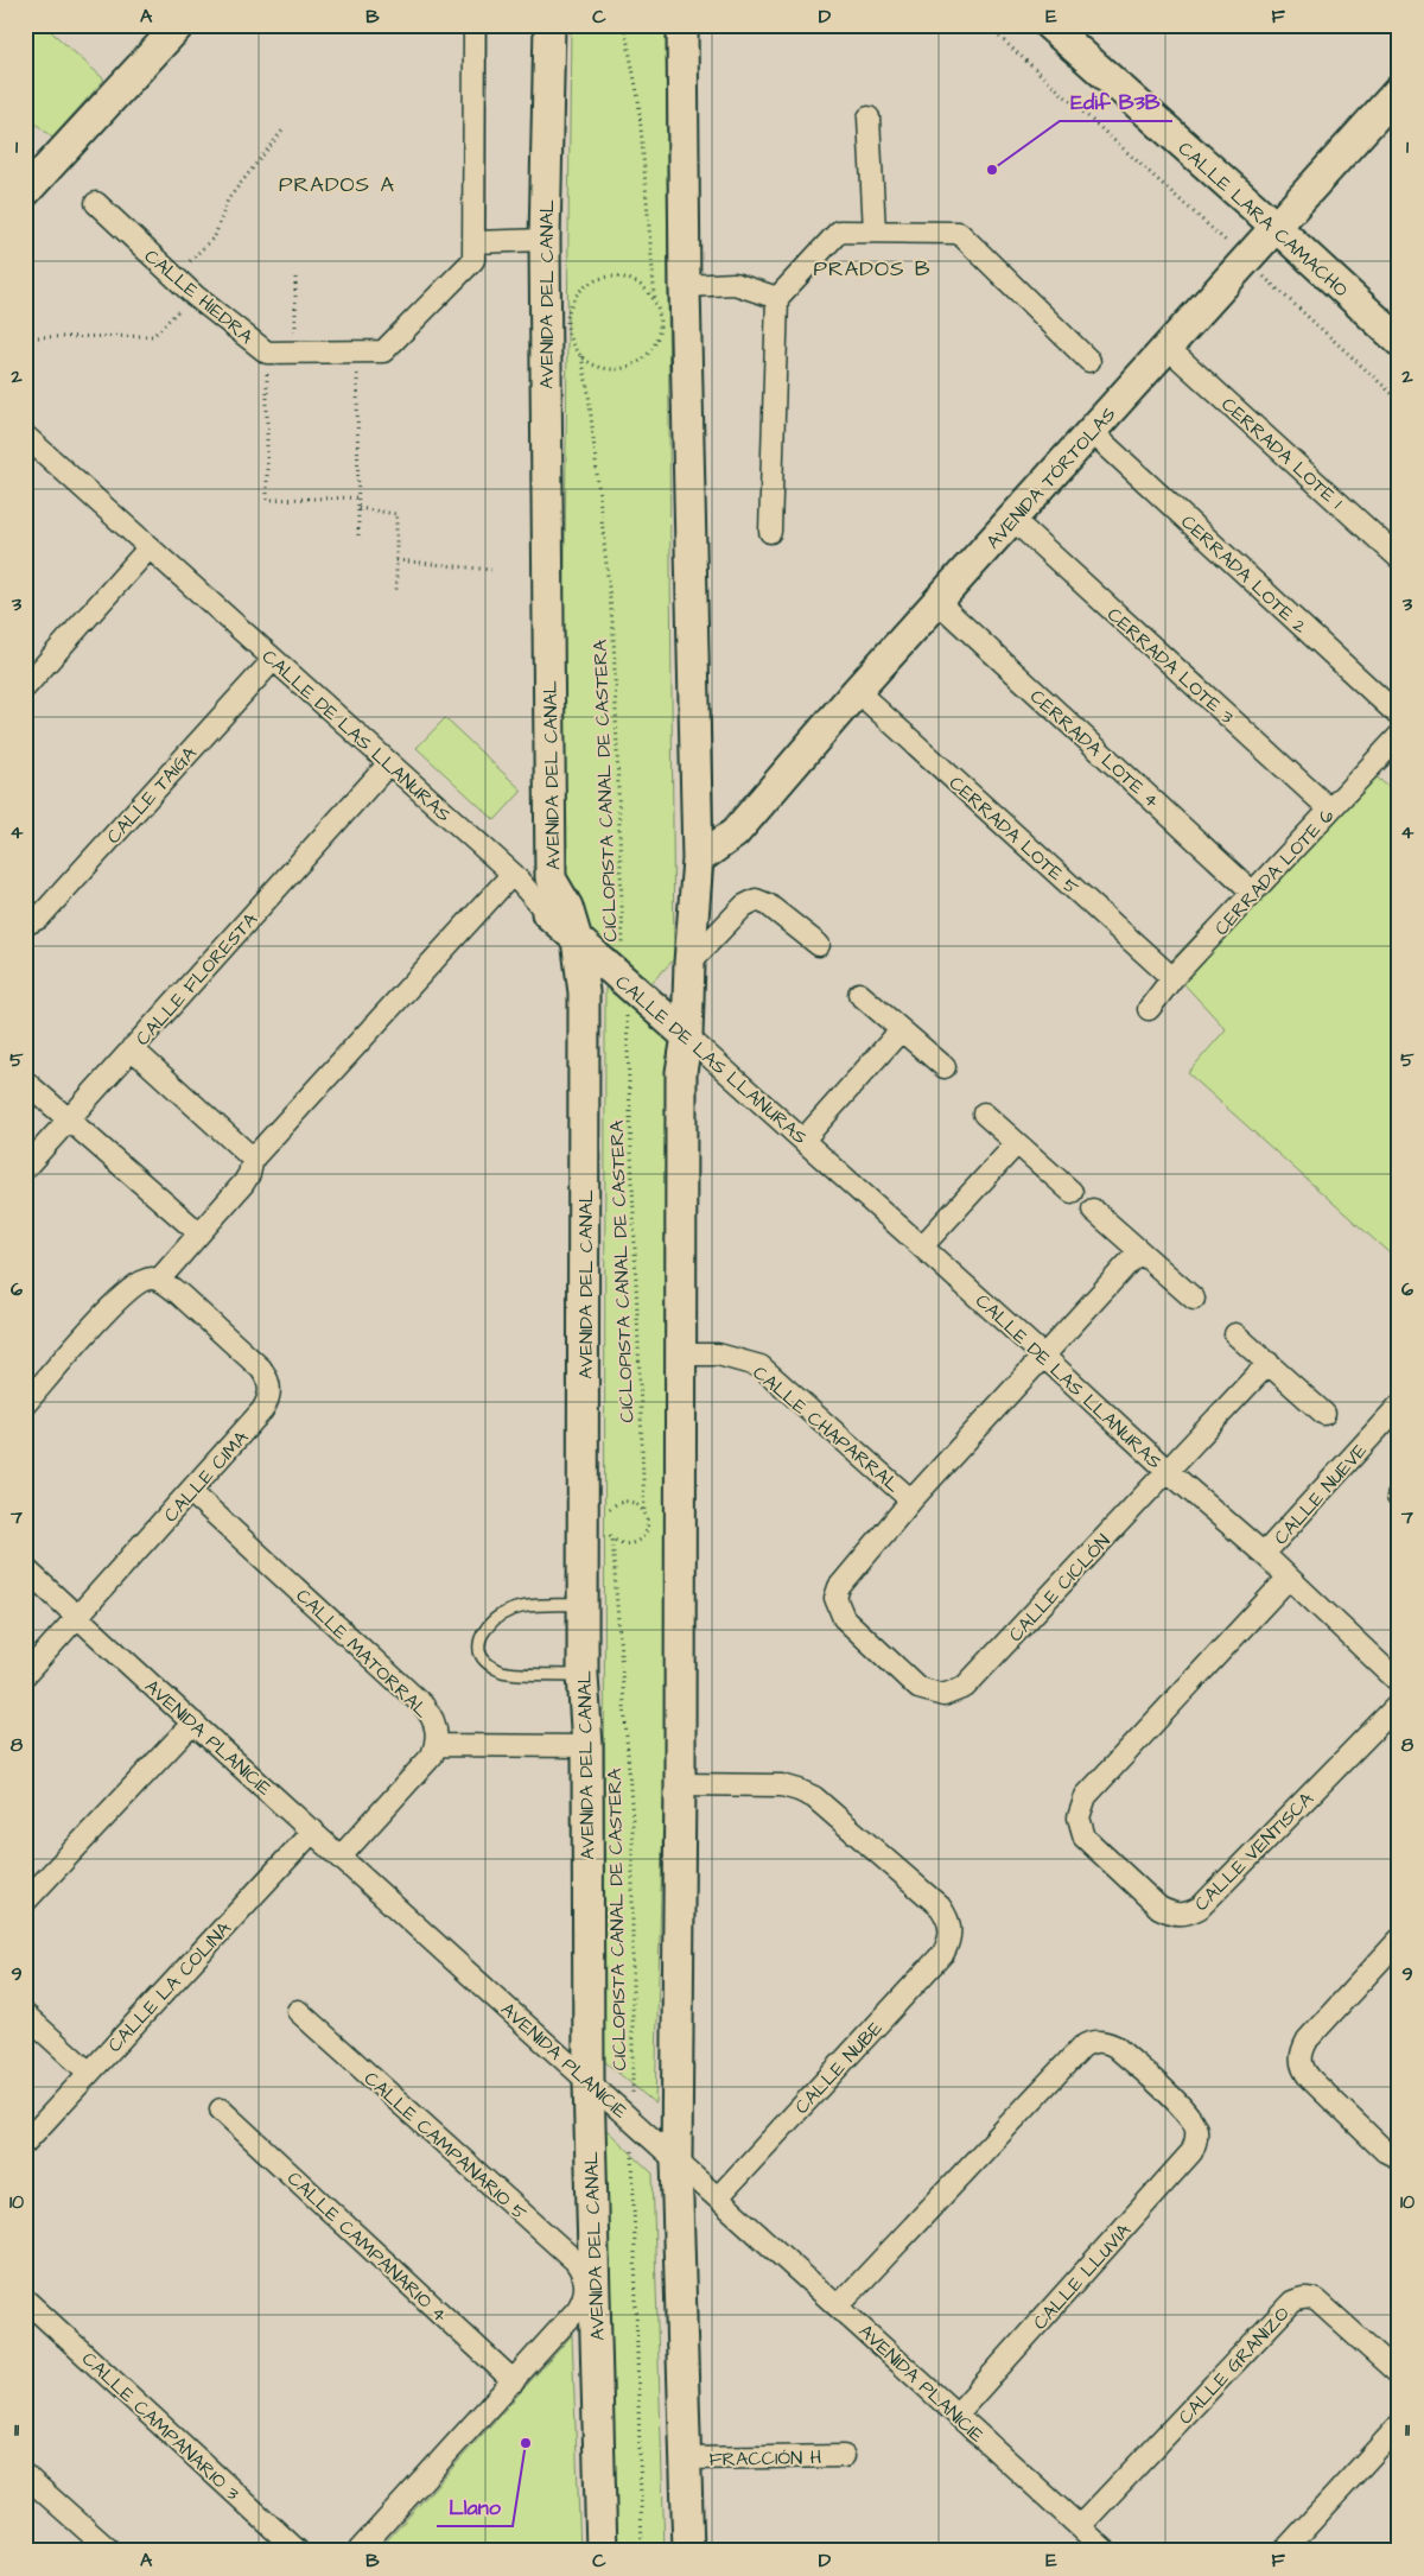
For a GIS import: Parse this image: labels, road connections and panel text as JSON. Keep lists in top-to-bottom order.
{
  "streets": {
    "main road": [
      "CALLE LARA CAMACHO",
      "AVENIDA DEL CANAL",
      "AVENIDA TÓRTOLAS",
      "CALLE DE LAS LLANURAS"
    ],
    "street": [
      "CALLE HIEDRA",
      "CERRADA LOTE 1",
      "CERRADA LOTE 2",
      "CERRADA LOTE 3",
      "CERRADA LOTE 4",
      "CALLE TAIGA",
      "CERRADA LOTE 5",
      "CERRADA LOTE 6",
      "CALLE FLORESTA",
      "CALLE CHAPARRAL",
      "CALLE CIMA",
      "CALLE NUEVE",
      "CALLE CICLÓN",
      "CALLE MATORRAL",
      "AVENIDA PLANICIE",
      "CALLE VENTISCA",
      "CALLE LA COLINA",
      "CALLE NUBE",
      "CALLE CAMPANARIO 5",
      "CALLE CAMPANARIO 4",
      "CALLE LLUVIA",
      "CALLE GRANIZO",
      "CALLE CAMPANARIO 3",
      "FRACCIÓN H"
    ],
    "path": ["CICLOPISTA CANAL DE CASTERA"]
  },
  "crossings": [
    ["CALLE LARA CAMACHO", "AVENIDA TÓRTOLAS"],
    ["AVENIDA DEL CANAL", "CALLE DE LAS LLANURAS"],
    ["AVENIDA DEL CANAL", "AVENIDA PLANICIE"],
    ["CERRADA LOTE 1", "AVENIDA TÓRTOLAS"],
    ["AVENIDA TÓRTOLAS", "CERRADA LOTE 2"],
    ["AVENIDA TÓRTOLAS", "CERRADA LOTE 3"],
    ["AVENIDA TÓRTOLAS", "CERRADA LOTE 4"],
    ["AVENIDA TÓRTOLAS", "CERRADA LOTE 5"],
    ["CERRADA LOTE 3", "CERRADA LOTE 6"],
    ["CALLE DE LAS LLANURAS", "CICLOPISTA CANAL DE CASTERA"],
    ["CALLE DE LAS LLANURAS", "CALLE TAIGA"],
    ["CALLE DE LAS LLANURAS", "CALLE FLORESTA"],
    ["CALLE DE LAS LLANURAS", "CALLE NUEVE"],
    ["CALLE DE LAS LLANURAS", "CALLE CICLÓN"],
    ["CALLE DE LAS LLANURAS", "CALLE VENTISCA"],
    ["CERRADA LOTE 4", "CERRADA LOTE 6"],
    ["CICLOPISTA CANAL DE CASTERA", "AVENIDA PLANICIE"],
    ["CERRADA LOTE 5", "CERRADA LOTE 6"],
    ["CALLE CHAPARRAL", "CALLE CICLÓN"],
    ["CALLE CIMA", "CALLE MATORRAL"],
    ["CALLE CIMA", "AVENIDA PLANICIE"],
    ["AVENIDA PLANICIE", "CALLE LA COLINA"],
    ["AVENIDA PLANICIE", "CALLE NUBE"],
    ["AVENIDA PLANICIE", "CALLE LLUVIA"],
    ["AVENIDA PLANICIE", "CALLE GRANIZO"],
    ["CALLE CAMPANARIO 5", "CALLE CAMPANARIO 4"]
  ],
  "districts": ["PRADOS A", "PRADOS B"],
  "places": ["Edif B3B", "Llano"],
  "grid": {
    "columns": [
      "A",
      "B",
      "C",
      "D",
      "E",
      "F"
    ],
    "rows": [
      "1",
      "2",
      "3",
      "4",
      "5",
      "6",
      "7",
      "8",
      "9",
      "10",
      "11"
    ]
  }
}
